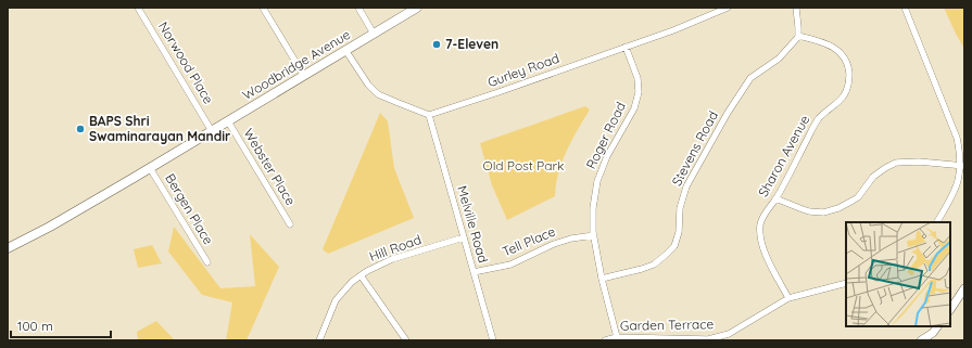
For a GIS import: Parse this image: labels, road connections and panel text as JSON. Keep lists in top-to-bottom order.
{
  "streets": {
    "main road": ["Woodbridge Avenue"],
    "street": [
      "Norwood Place",
      "Gurley Road",
      "Roger Road",
      "Stevens Road",
      "Sharon Avenue",
      "Webster Place",
      "Bergen Place",
      "Melville Road",
      "Tell Place",
      "Hill Road",
      "Garden Terrace"
    ]
  },
  "crossings": [
    ["Norwood Place", "Woodbridge Avenue"],
    ["Woodbridge Avenue", "Webster Place"],
    ["Woodbridge Avenue", "Bergen Place"],
    ["Gurley Road", "Roger Road"],
    ["Gurley Road", "Melville Road"],
    ["Roger Road", "Stevens Road"],
    ["Roger Road", "Tell Place"],
    ["Roger Road", "Garden Terrace"],
    ["Stevens Road", "Sharon Avenue"],
    ["Sharon Avenue", "Garden Terrace"],
    ["Melville Road", "Tell Place"],
    ["Melville Road", "Hill Road"]
  ],
  "parks": ["Old Post Park"],
  "places": ["7-Eleven", "BAPS Shri Swaminarayan Mandir"],
  "scale_bar": "100 m"
}
